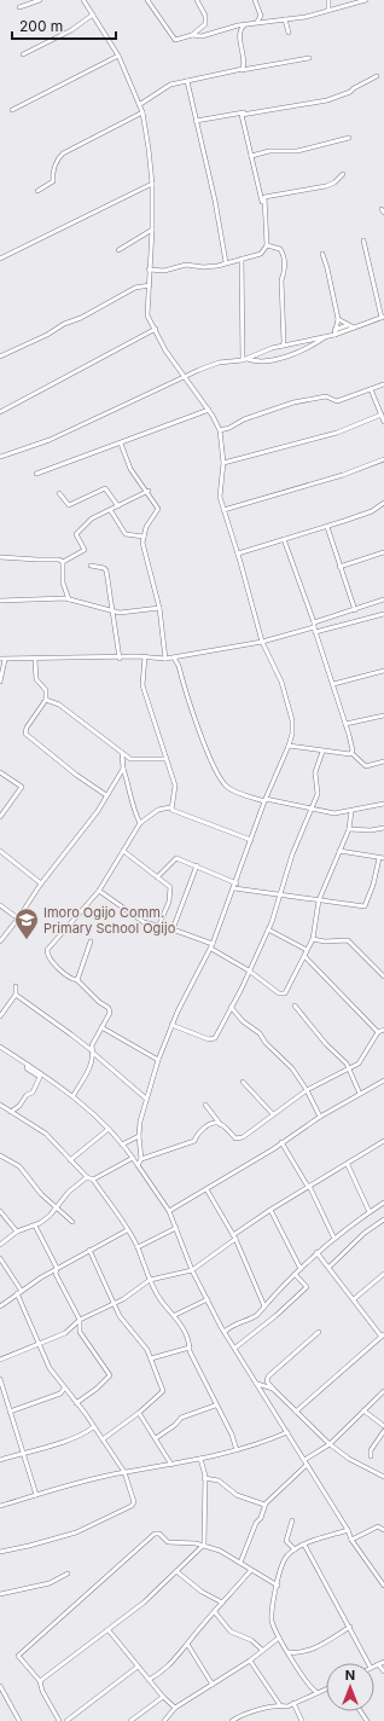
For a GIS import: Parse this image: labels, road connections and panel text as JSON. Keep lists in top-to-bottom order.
{
  "places": {
    "school or university": ["Imoro Ogijo Comm. Primary School Ogijo"]
  },
  "scale_bar": "200 m",
  "north": "top"
}
